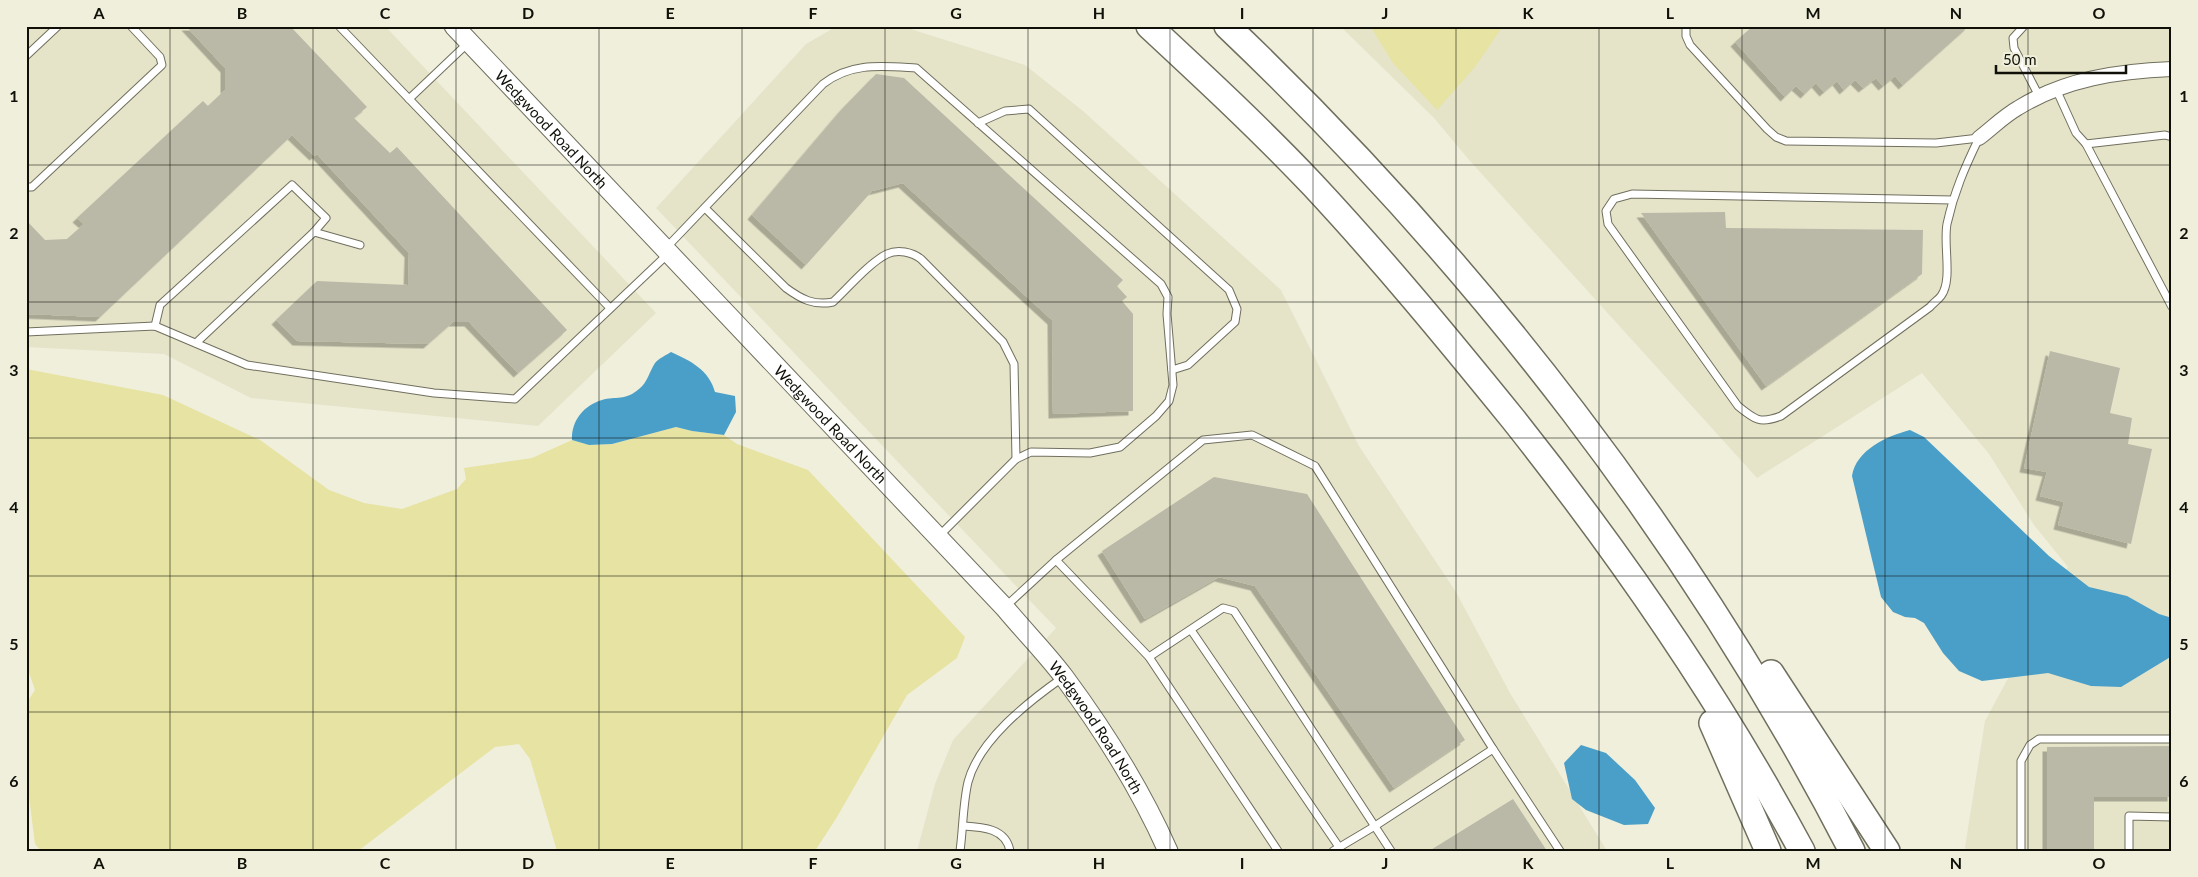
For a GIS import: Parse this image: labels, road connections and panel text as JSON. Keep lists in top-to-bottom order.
{
  "streets": {
    "street": ["Wedgwood Road North"]
  },
  "scale_bar": "50 m",
  "grid": {
    "columns": [
      "A",
      "B",
      "C",
      "D",
      "E",
      "F",
      "G",
      "H",
      "I",
      "J",
      "K",
      "L",
      "M",
      "N",
      "O"
    ],
    "rows": [
      "1",
      "2",
      "3",
      "4",
      "5",
      "6"
    ]
  }
}
